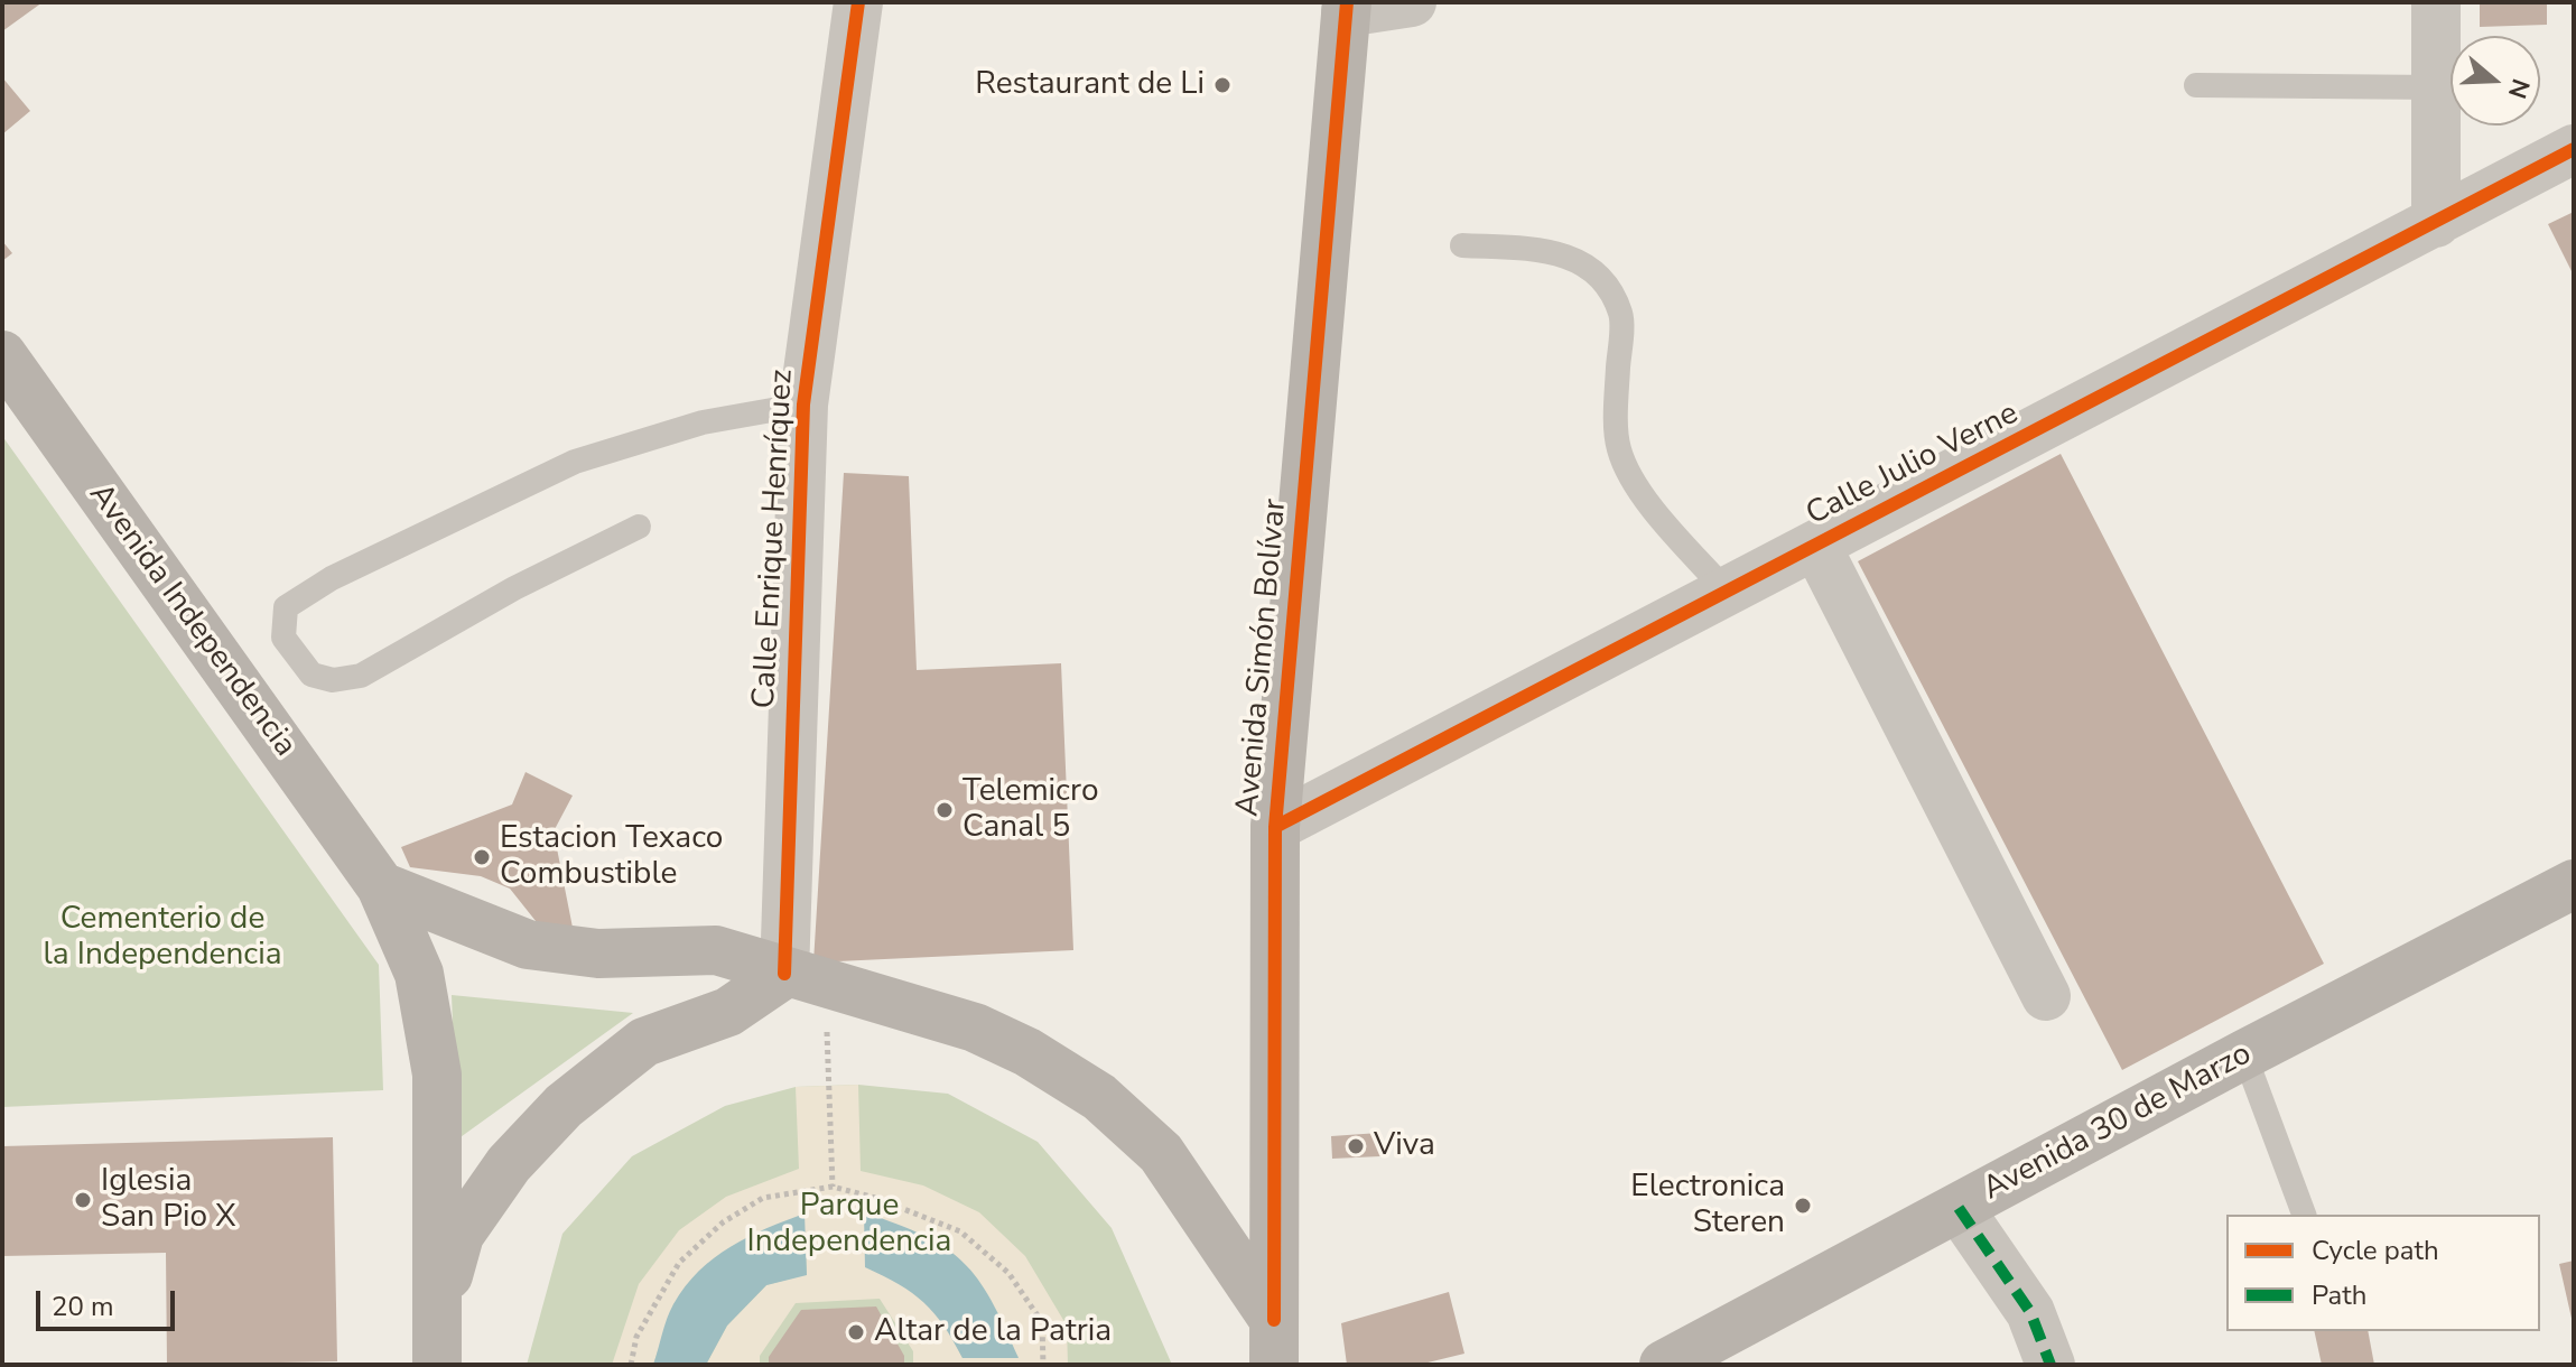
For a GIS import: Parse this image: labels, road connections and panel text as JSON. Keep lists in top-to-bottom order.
{
  "streets": {
    "main road": ["Avenida Independencia", "Avenida Simón Bolívar", "Avenida 30 de Marzo"],
    "street": ["Calle Julio Verne", "Calle Enrique Henríquez"]
  },
  "crossings": [
    ["Calle Julio Verne", "Avenida Simón Bolívar"]
  ],
  "parks": ["Cementerio de la Independencia", "Parque Independencia"],
  "places": [
    "Restaurant de Li",
    "Telemicro Canal 5",
    "Estacion Texaco Combustible",
    "Viva",
    "Iglesia San Pio X",
    "Electronica Steren",
    "Altar de la Patria"
  ],
  "legend": ["Cycle path", "Path"],
  "scale_bar": "20 m",
  "north": "right"
}
